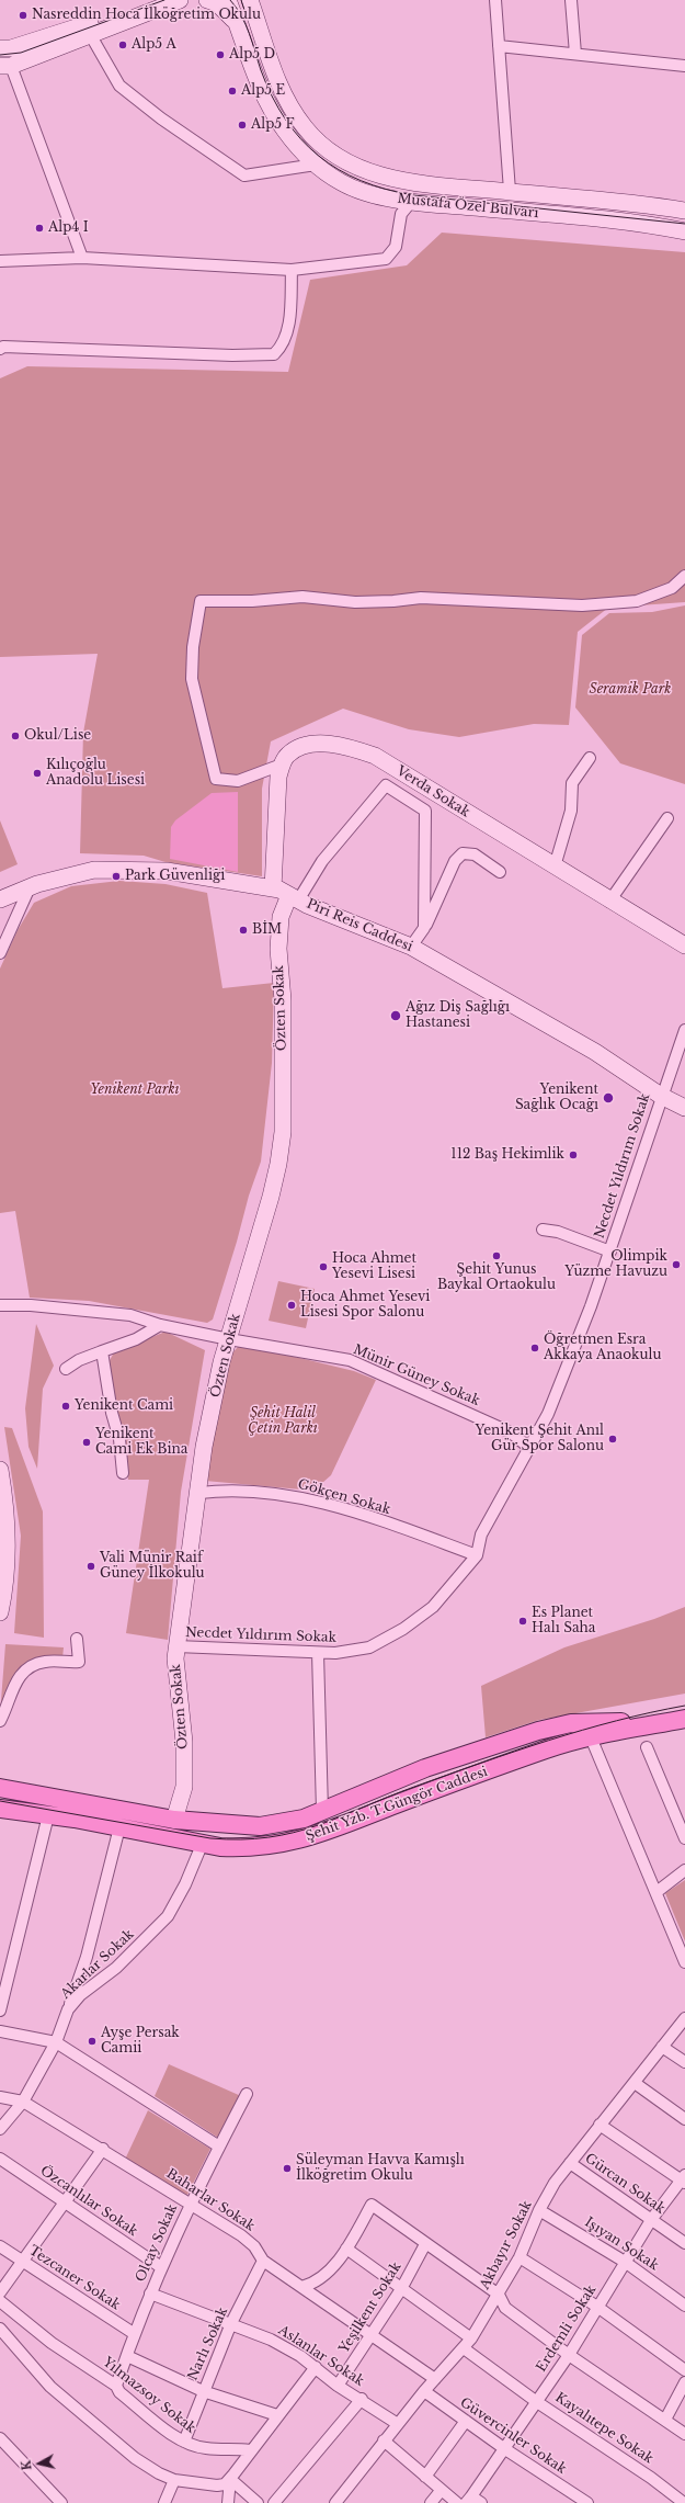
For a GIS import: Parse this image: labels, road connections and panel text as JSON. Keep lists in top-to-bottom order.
{
  "streets": {
    "main road": [
      "Mustafa Özel Bulvarı",
      "Verda Sokak",
      "Piri Reis Caddesi",
      "Özten Sokak",
      "Şehit Yzb. T.Güngör Caddesi"
    ],
    "street": [
      "Necdet Yıldırım Sokak",
      "Münir Güney Sokak",
      "Gökçen Sokak",
      "Akarlar Sokak",
      "Gürcan Sokak",
      "Baharlar Sokak",
      "Özcanlılar Sokak",
      "Olcay Sokak",
      "Işıyan Sokak",
      "Akbayır Sokak",
      "Tezcaner Sokak",
      "Yeşilkent Sokak",
      "Erdemli Sokak",
      "Narlı Sokak",
      "Aslanlar Sokak",
      "Yılmazsoy Sokak",
      "Kayalıtepe Sokak",
      "Güvercinler Sokak"
    ]
  },
  "crossings": [
    ["Piri Reis Caddesi", "Özten Sokak"],
    ["Piri Reis Caddesi", "Necdet Yıldırım Sokak"],
    ["Özten Sokak", "Necdet Yıldırım Sokak"],
    ["Özten Sokak", "Münir Güney Sokak"],
    ["Özten Sokak", "Gökçen Sokak"],
    ["Özten Sokak", "Şehit Yzb. T.Güngör Caddesi"],
    ["Necdet Yıldırım Sokak", "Münir Güney Sokak"],
    ["Necdet Yıldırım Sokak", "Gökçen Sokak"],
    ["Şehit Yzb. T.Güngör Caddesi", "Akarlar Sokak"],
    ["Akarlar Sokak", "Baharlar Sokak"],
    ["Gürcan Sokak", "Akbayır Sokak"],
    ["Gürcan Sokak", "Erdemli Sokak"],
    ["Baharlar Sokak", "Olcay Sokak"],
    ["Baharlar Sokak", "Akbayır Sokak"],
    ["Baharlar Sokak", "Yeşilkent Sokak"],
    ["Baharlar Sokak", "Narlı Sokak"],
    ["Özcanlılar Sokak", "Olcay Sokak"],
    ["Olcay Sokak", "Tezcaner Sokak"],
    ["Olcay Sokak", "Aslanlar Sokak"],
    ["Olcay Sokak", "Yılmazsoy Sokak"],
    ["Işıyan Sokak", "Akbayır Sokak"],
    ["Işıyan Sokak", "Erdemli Sokak"],
    ["Akbayır Sokak", "Aslanlar Sokak"],
    ["Akbayır Sokak", "Kayalıtepe Sokak"],
    ["Akbayır Sokak", "Güvercinler Sokak"],
    ["Yeşilkent Sokak", "Aslanlar Sokak"],
    ["Erdemli Sokak", "Kayalıtepe Sokak"],
    ["Erdemli Sokak", "Güvercinler Sokak"],
    ["Narlı Sokak", "Aslanlar Sokak"],
    ["Narlı Sokak", "Yılmazsoy Sokak"]
  ],
  "parks": ["Seramik Park", "Yenikent Parkı", "Şehit Halil Çetin Parkı"],
  "places": [
    "Nasreddin Hoca İlköğretim Okulu",
    "Alp5 A",
    "Alp5 D",
    "Alp5 E",
    "Alp5 F",
    "Alp4 I",
    "Okul/Lise",
    "Kılıçoğlu Anadolu Lisesi",
    "Park Güvenliği",
    "BİM",
    "Ağız Diş Sağlığı Hastanesi",
    "Yenikent Sağlık Ocağı",
    "112 Baş Hekimlik",
    "Şehit Yunus Baykal Ortaokulu",
    "Olimpik Yüzme Havuzu",
    "Hoca Ahmet Yesevi Lisesi",
    "Hoca Ahmet Yesevi Lisesi Spor Salonu",
    "Öğretmen Esra Akkaya Anaokulu",
    "Yenikent Cami",
    "Yenikent Şehit Anıl Gür Spor Salonu",
    "Yenikent Cami Ek Bina",
    "Vali Münir Raif Güney İlkokulu",
    "Es Planet Halı Saha",
    "Ayşe Persak Camii",
    "Süleyman Havva Kamışlı İlköğretim Okulu"
  ],
  "north": "left"
}
